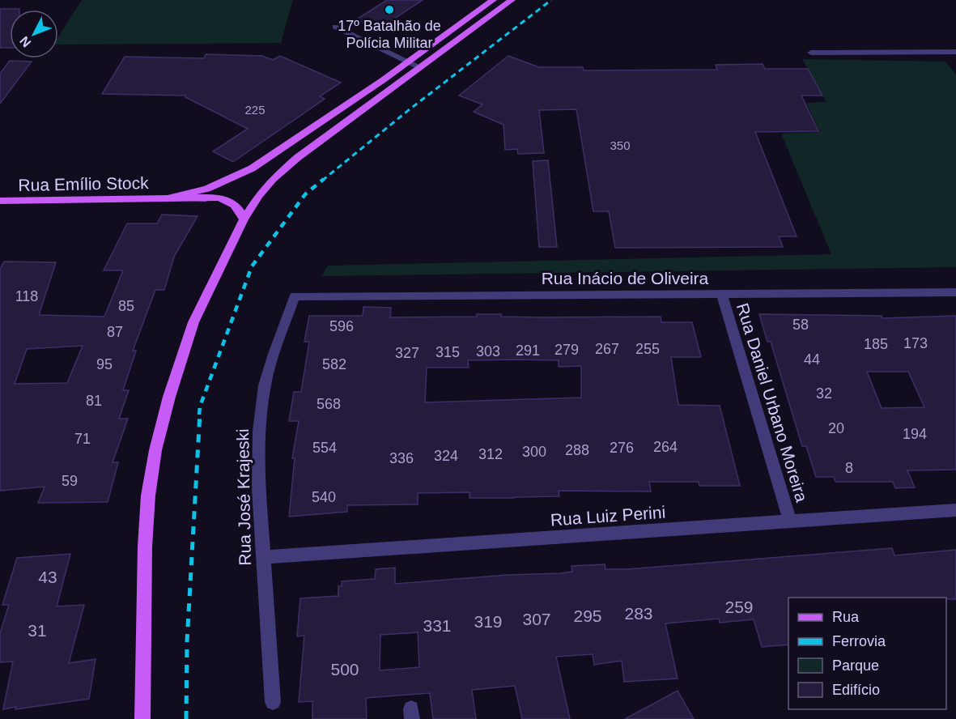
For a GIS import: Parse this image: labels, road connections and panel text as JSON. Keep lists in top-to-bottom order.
{
  "streets": {
    "main road": ["Rua Emílio Stock"],
    "street": [
      "Rua Inácio de Oliveira",
      "Rua Daniel Urbano Moreira",
      "Rua José Krajeski",
      "Rua Luiz Perini"
    ]
  },
  "crossings": [
    ["Rua Inácio de Oliveira", "Rua Daniel Urbano Moreira"],
    ["Rua Inácio de Oliveira", "Rua José Krajeski"],
    ["Rua Daniel Urbano Moreira", "Rua Luiz Perini"],
    ["Rua José Krajeski", "Rua Luiz Perini"]
  ],
  "places": ["17º Batalhão de Polícia Militar"],
  "house_numbers": [
    "225",
    "350",
    "118",
    "85",
    "58",
    "596",
    "87",
    "173",
    "185",
    "267",
    "255",
    "279",
    "291",
    "303",
    "315",
    "327",
    "44",
    "95",
    "582",
    "32",
    "81",
    "568",
    "20",
    "194",
    "71",
    "264",
    "554",
    "276",
    "288",
    "300",
    "312",
    "324",
    "336",
    "8",
    "59",
    "540",
    "43",
    "259",
    "283",
    "295",
    "307",
    "319",
    "331",
    "31",
    "500"
  ],
  "legend": [
    "Rua",
    "Ferrovia",
    "Parque",
    "Edifício"
  ],
  "north": "bottom left"
}
